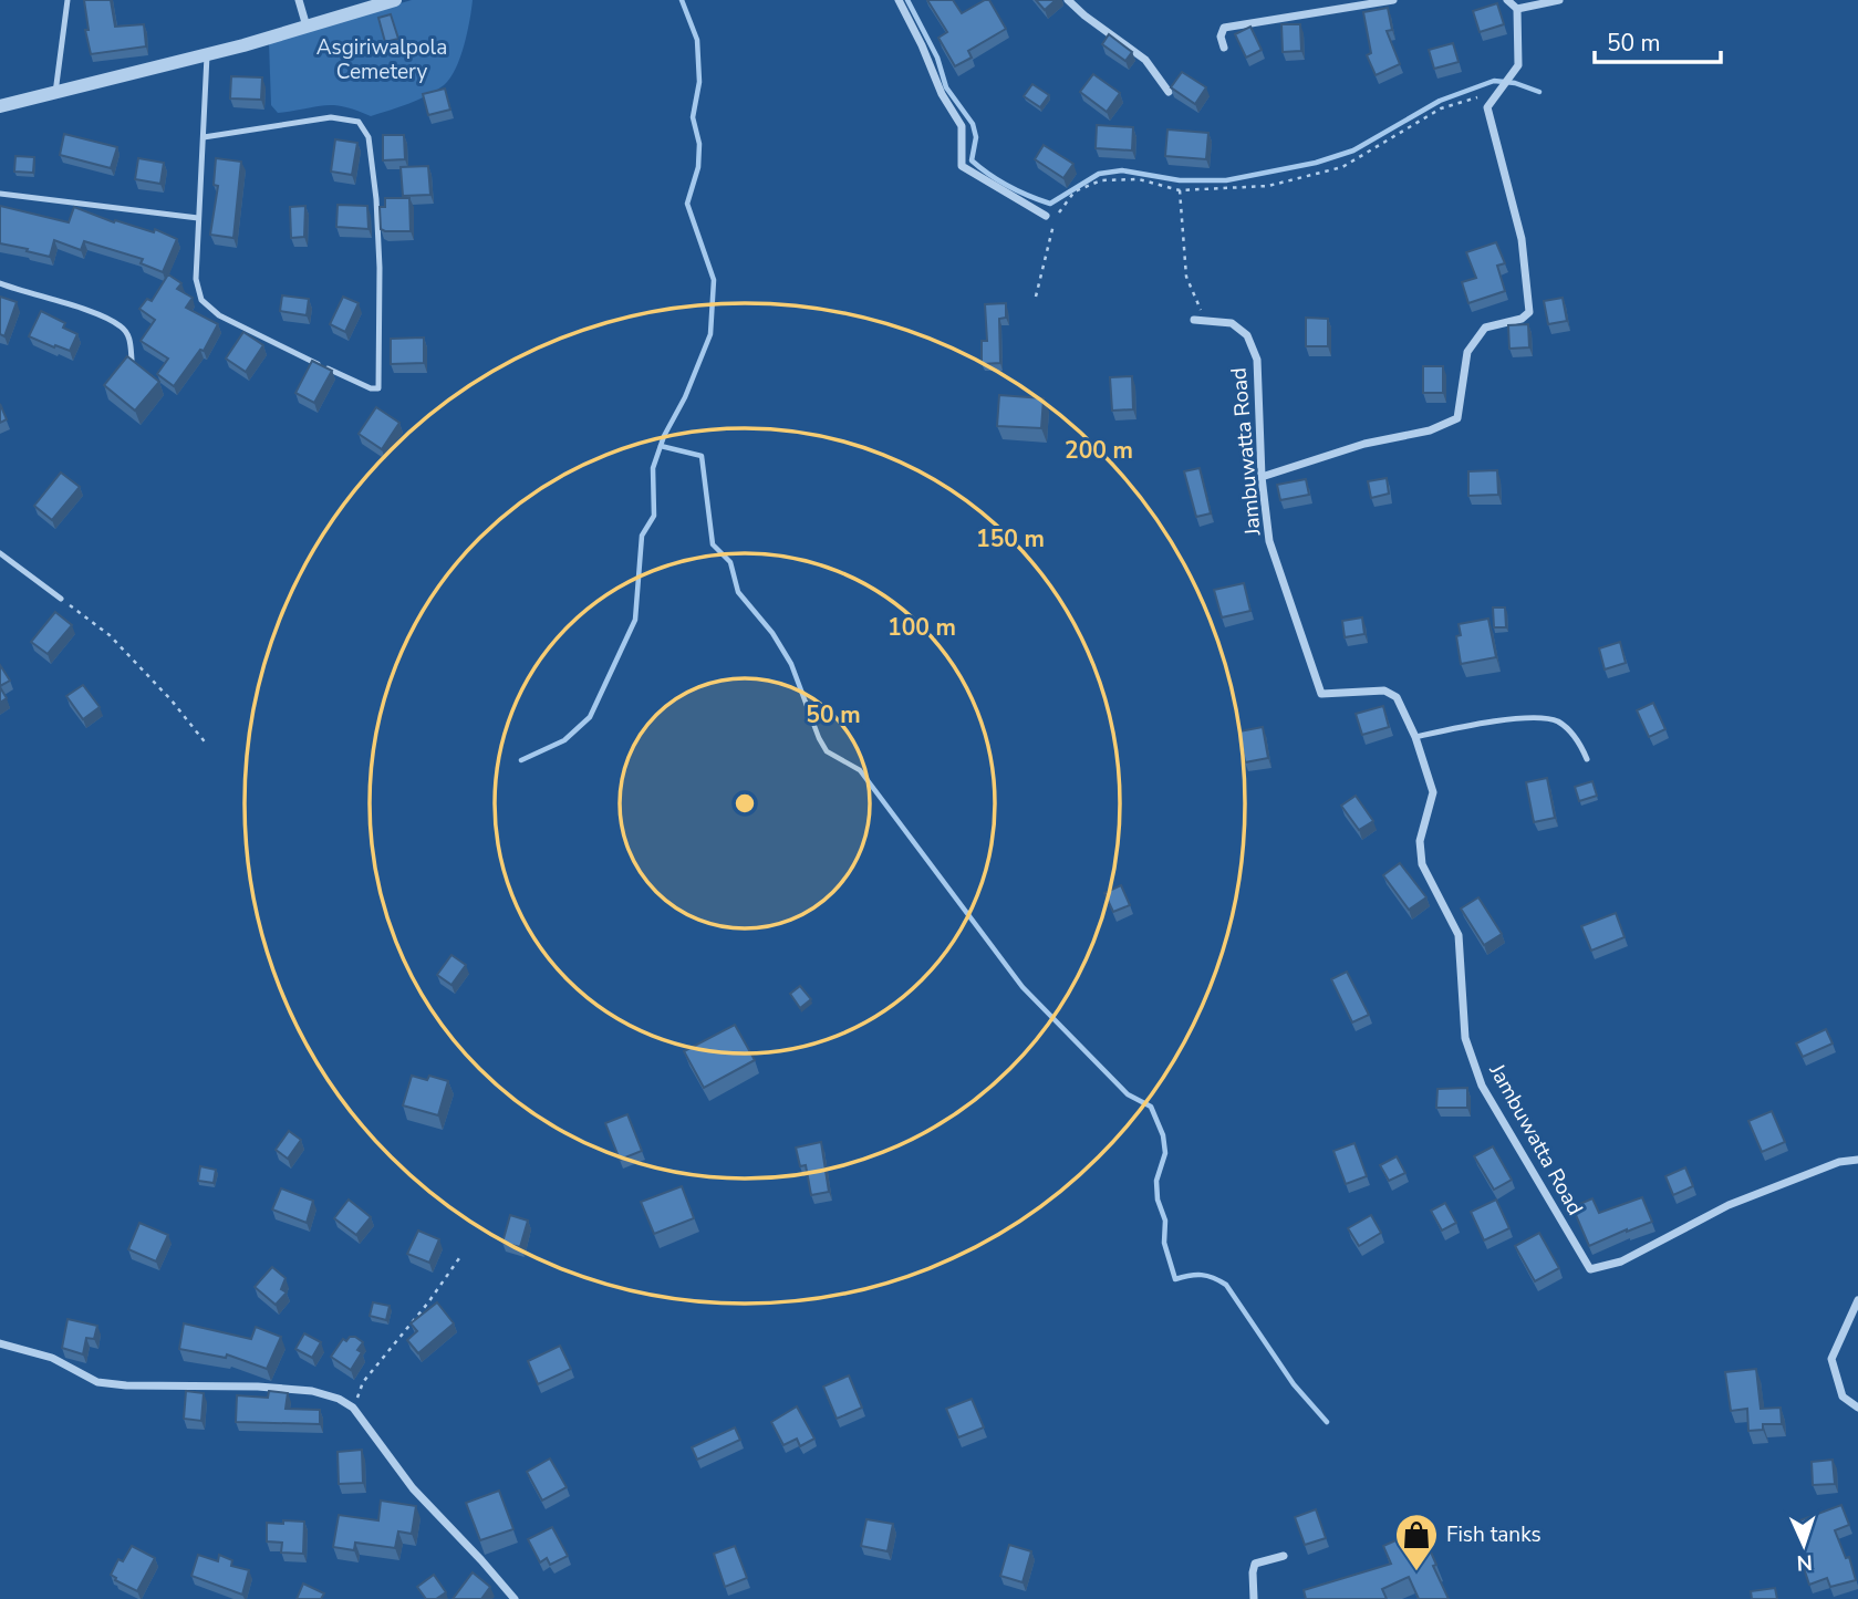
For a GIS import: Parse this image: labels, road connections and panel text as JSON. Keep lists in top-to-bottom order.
{
  "streets": {
    "street": ["Jambuwatta Road"]
  },
  "parks": ["Asgiriwalpola Cemetery"],
  "places": {
    "shop": ["Fish tanks"]
  },
  "scale_bar": "50 m",
  "north": "bottom",
  "rings": [
    "200 m",
    "150 m",
    "100 m",
    "50 m"
  ]
}
